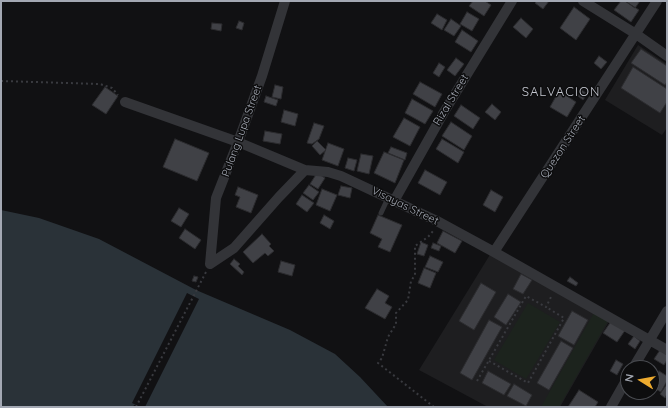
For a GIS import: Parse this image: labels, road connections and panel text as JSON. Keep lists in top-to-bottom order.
{
  "streets": {
    "street": [
      "Rizal Street",
      "Pulang Lupa Street",
      "Quezon Street",
      "Visayas Street"
    ]
  },
  "crossings": [
    ["Rizal Street", "Visayas Street"],
    ["Pulang Lupa Street", "Visayas Street"],
    ["Quezon Street", "Visayas Street"]
  ],
  "districts": ["SALVACION"],
  "north": "left"
}
